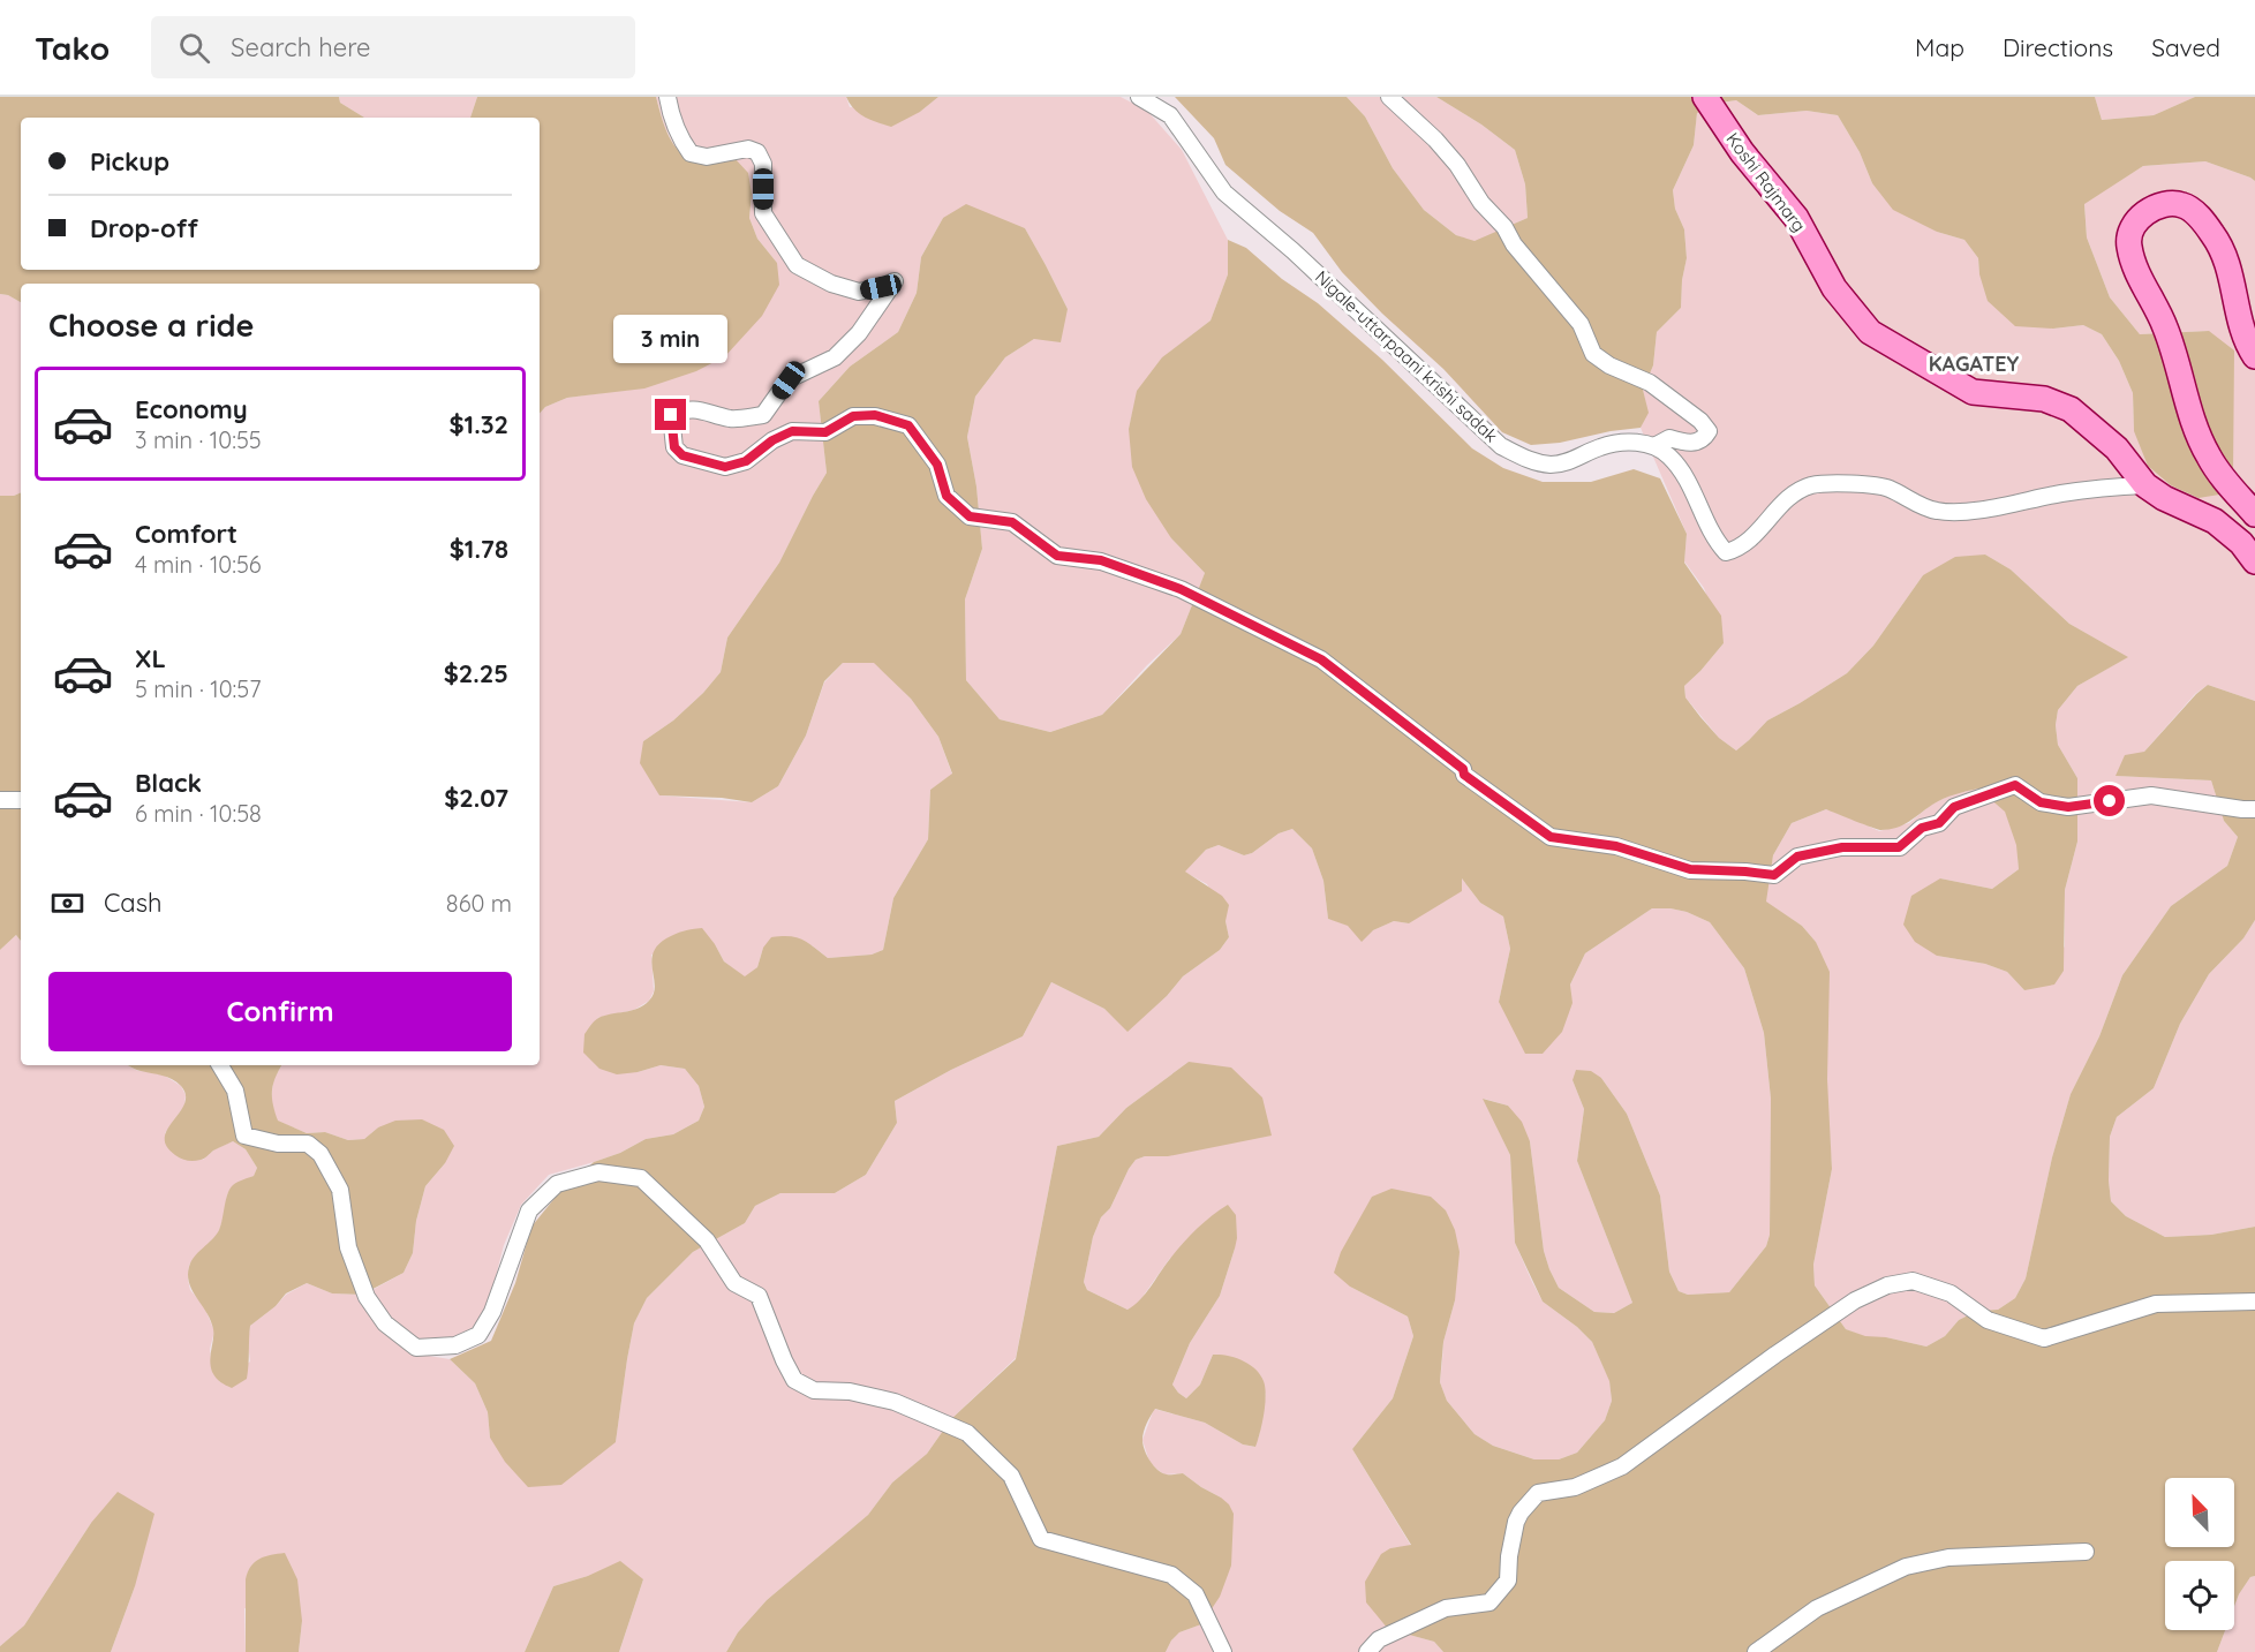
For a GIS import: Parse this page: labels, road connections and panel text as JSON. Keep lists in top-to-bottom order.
{
  "streets": {
    "main road": ["Koshi Rajmarg"],
    "street": ["Nigale-uttarpaani krishi sadak"]
  },
  "districts": ["KAGATEY"],
  "north": "top left",
  "page": {
    "header": "Tako",
    "search": "Search here",
    "nav": ["Map", "Directions", "Saved"],
    "banner": ["Pickup", "Drop-off"],
    "heading": "Choose a ride",
    "bubble": "3 min",
    "list": [
      {
        "name": "Economy",
        "note": "3 min · 10:55",
        "value": "$1.32"
      },
      {
        "name": "Comfort",
        "note": "4 min · 10:56",
        "value": "$1.78"
      },
      {
        "name": "XL",
        "note": "5 min · 10:57",
        "value": "$2.25"
      },
      {
        "name": "Black",
        "note": "6 min · 10:58",
        "value": "$2.07"
      }
    ],
    "pay": ["Cash", "860 m"],
    "buttons": "Confirm"
  }
}
